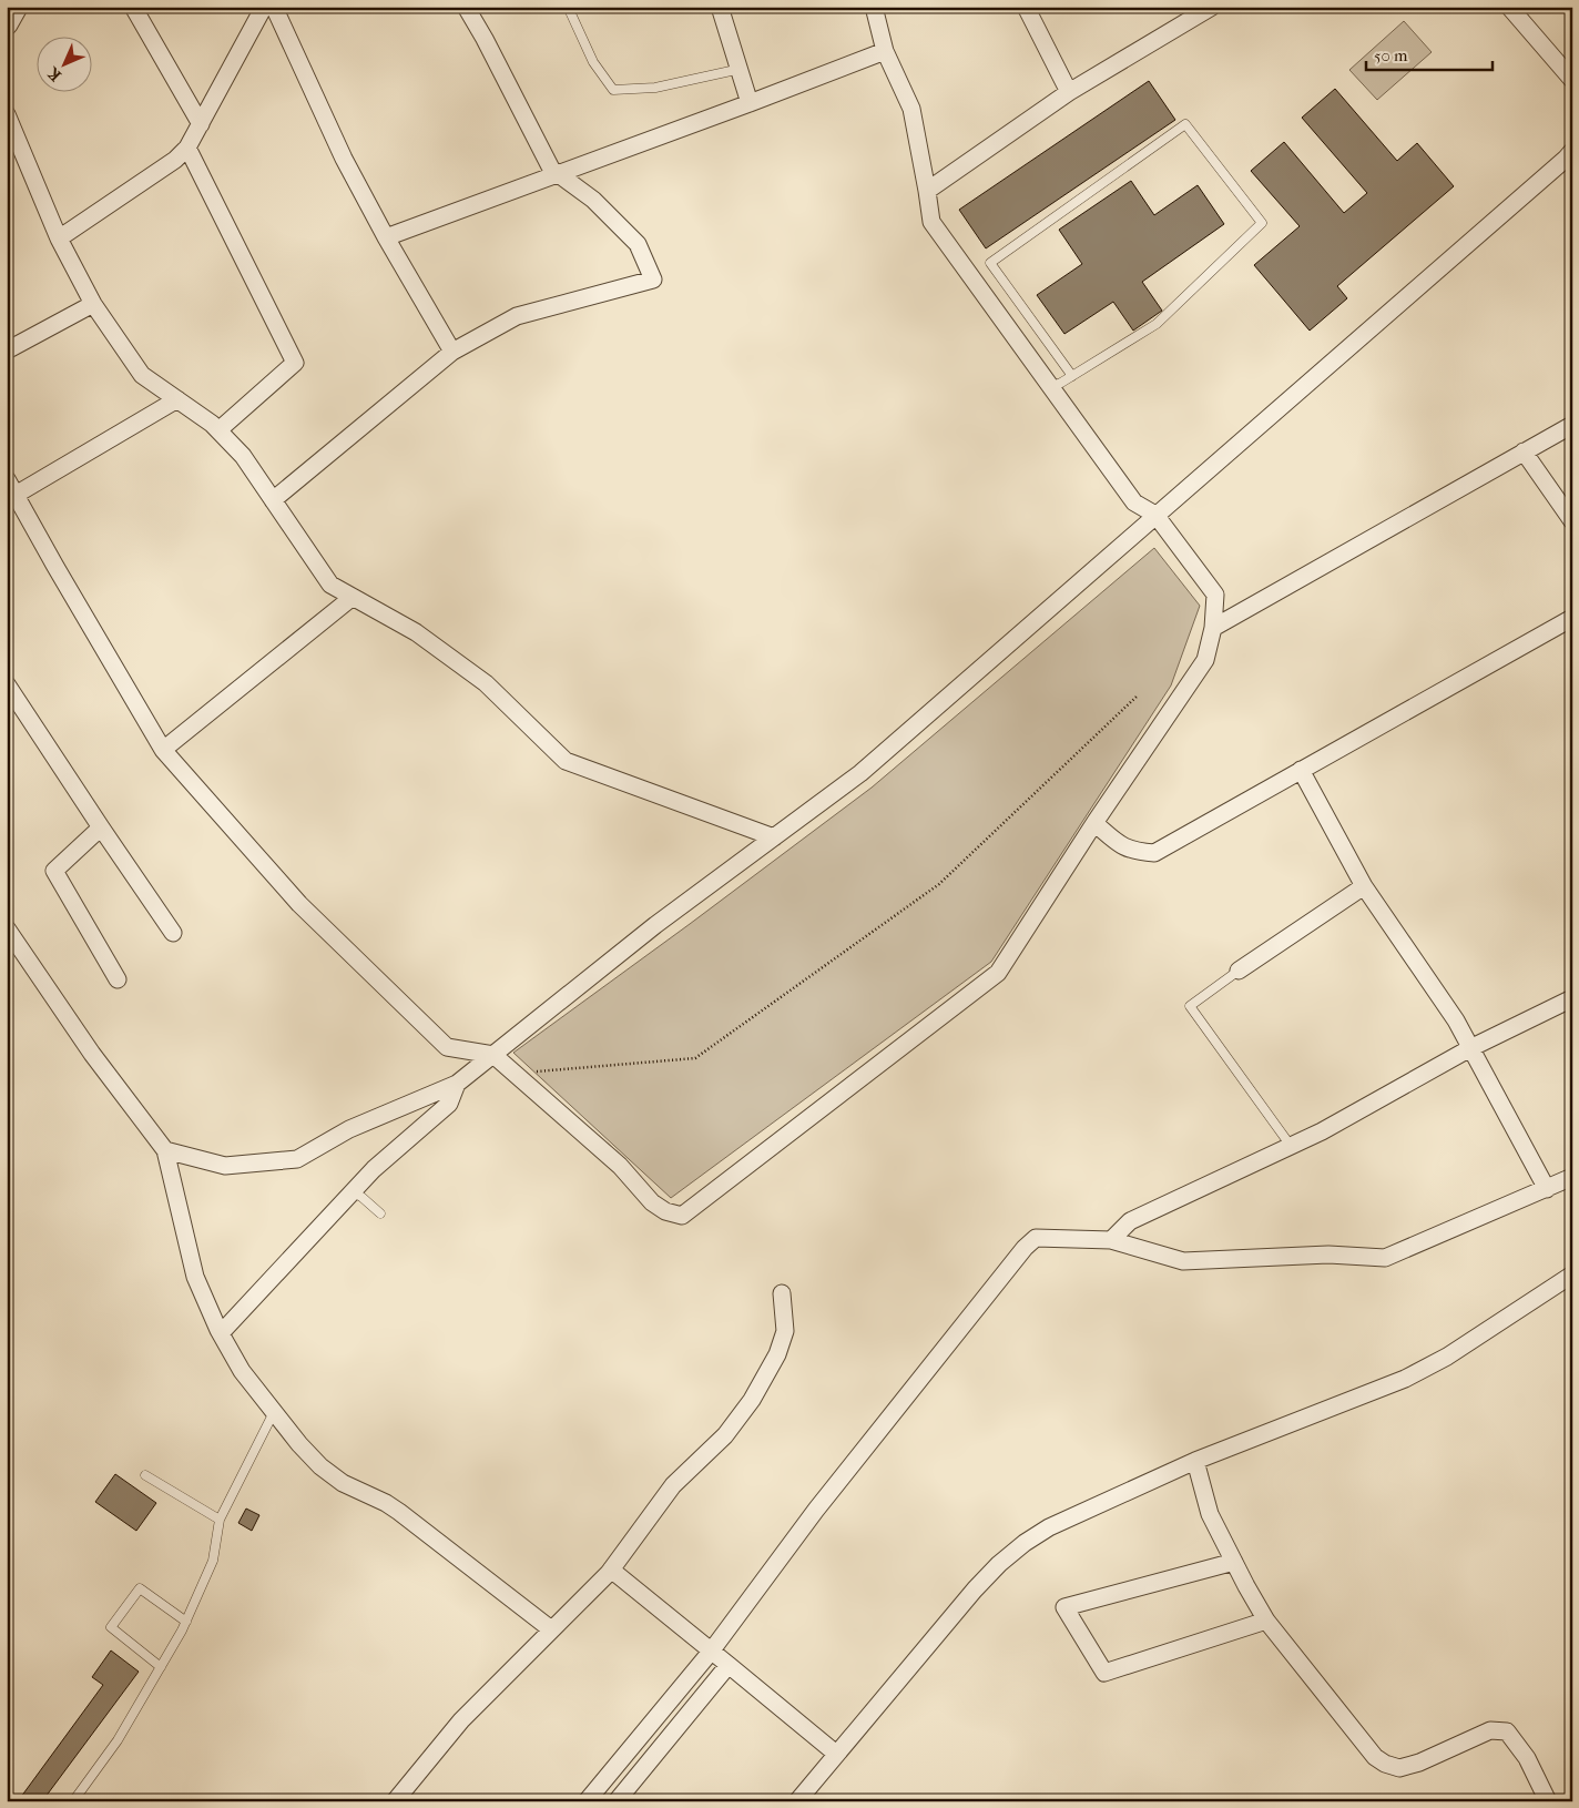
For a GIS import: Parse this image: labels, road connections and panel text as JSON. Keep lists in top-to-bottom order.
{
  "scale_bar": "50 m",
  "north": "bottom left"
}
